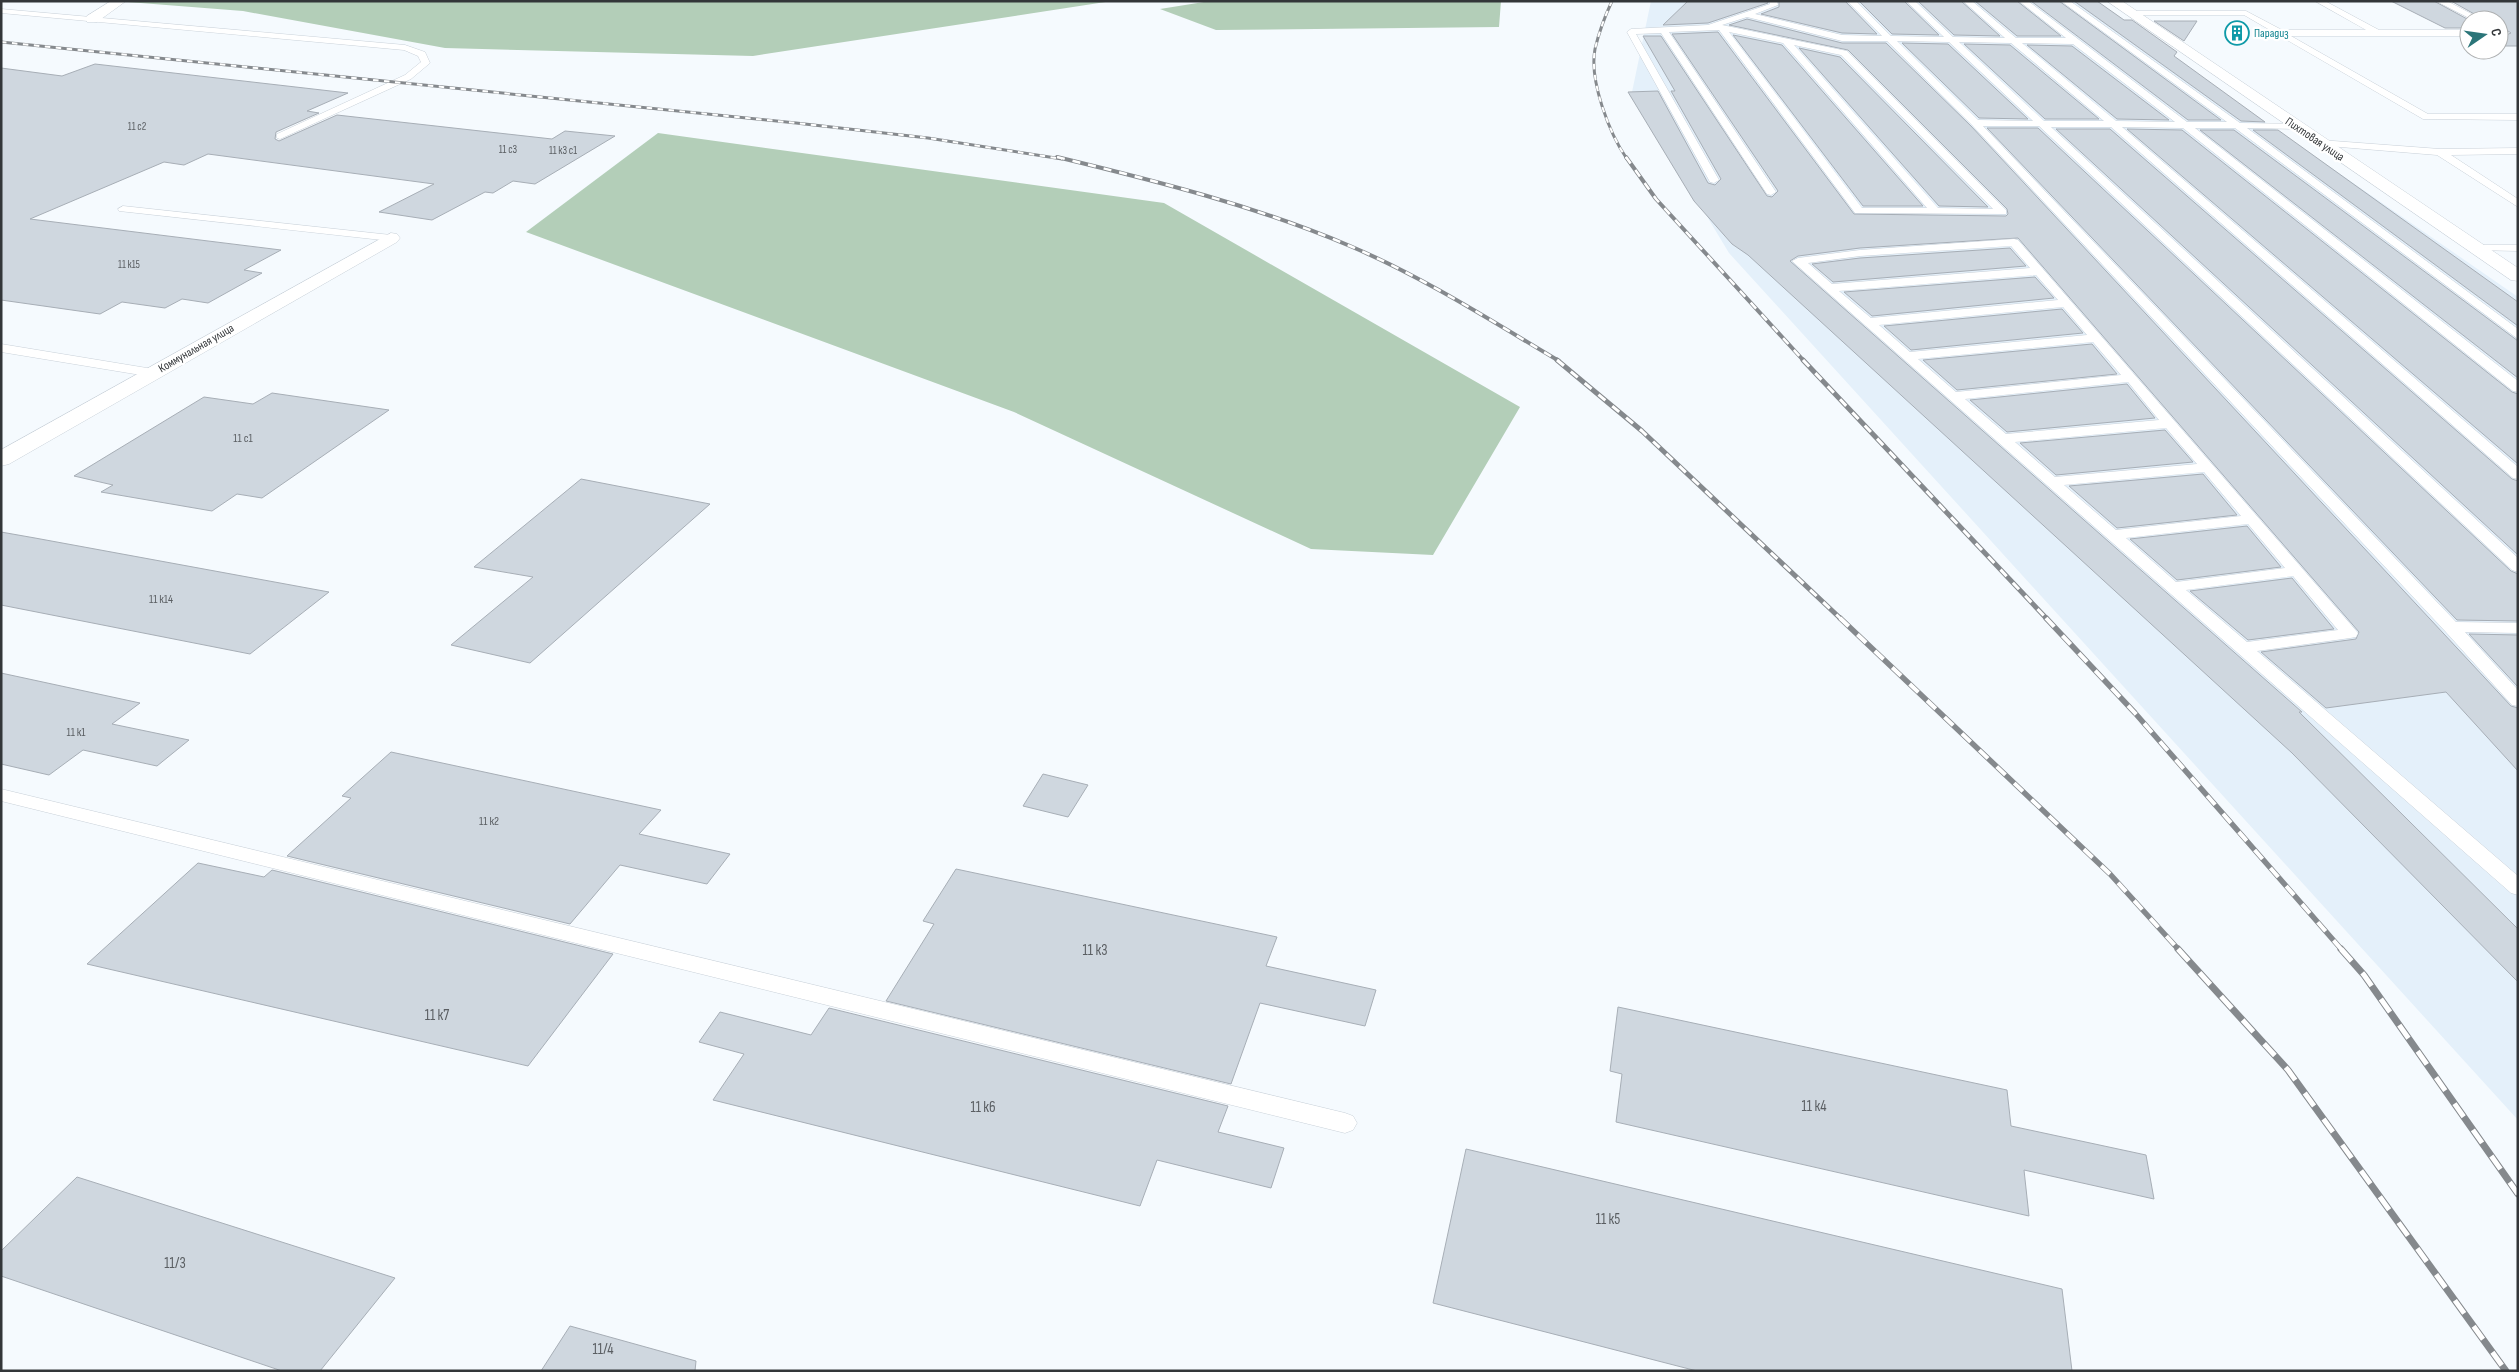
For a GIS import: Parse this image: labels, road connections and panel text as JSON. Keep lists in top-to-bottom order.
{
  "streets": {
    "street": ["Пихтовая улица", "Коммунальная улица"]
  },
  "places": {
    "building": ["Парадиз"]
  },
  "house_numbers": [
    "11 с2",
    "11 с3",
    "11 к3 с1",
    "11 к15",
    "11 с1",
    "11 к14",
    "11 к1",
    "11 к2",
    "11 к3",
    "11 к7",
    "11 к4",
    "11 к6",
    "11 к5",
    "11/3",
    "11/4"
  ],
  "north": "right"
}
